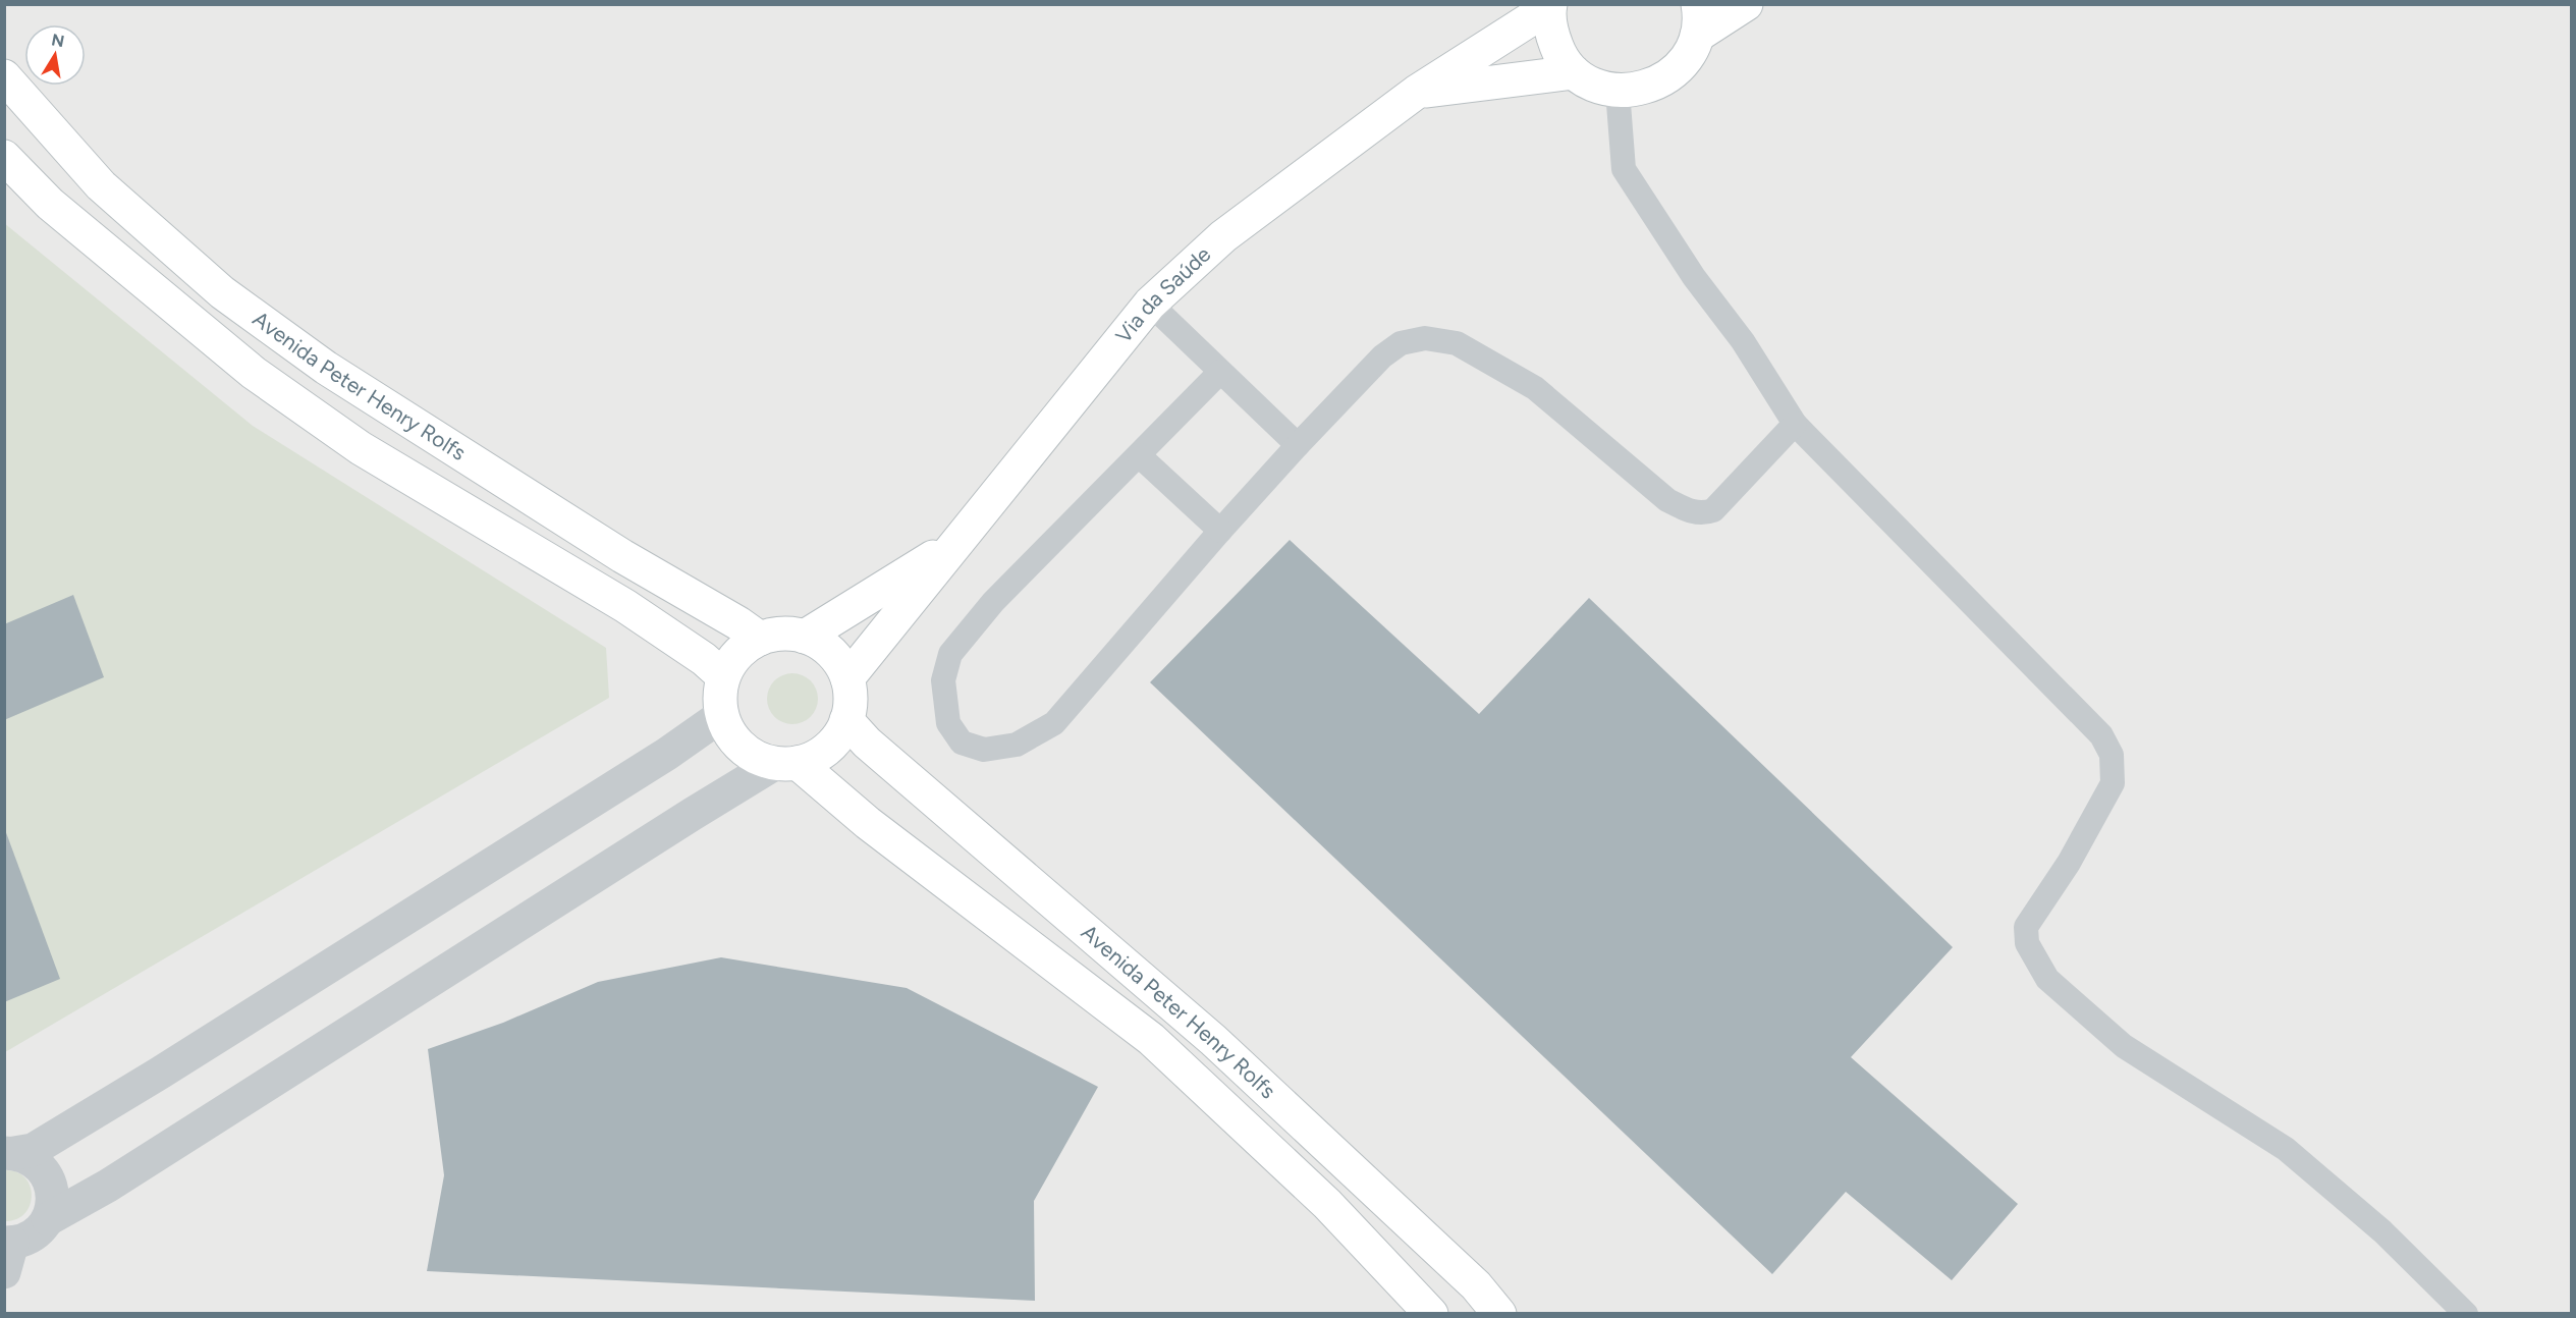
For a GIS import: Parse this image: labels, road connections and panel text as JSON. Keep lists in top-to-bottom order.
{
  "streets": {
    "main road": ["Via da Saúde", "Avenida Peter Henry Rolfs"]
  },
  "crossings": [
    ["Via da Saúde", "Avenida Peter Henry Rolfs"]
  ],
  "north": "top"
}
